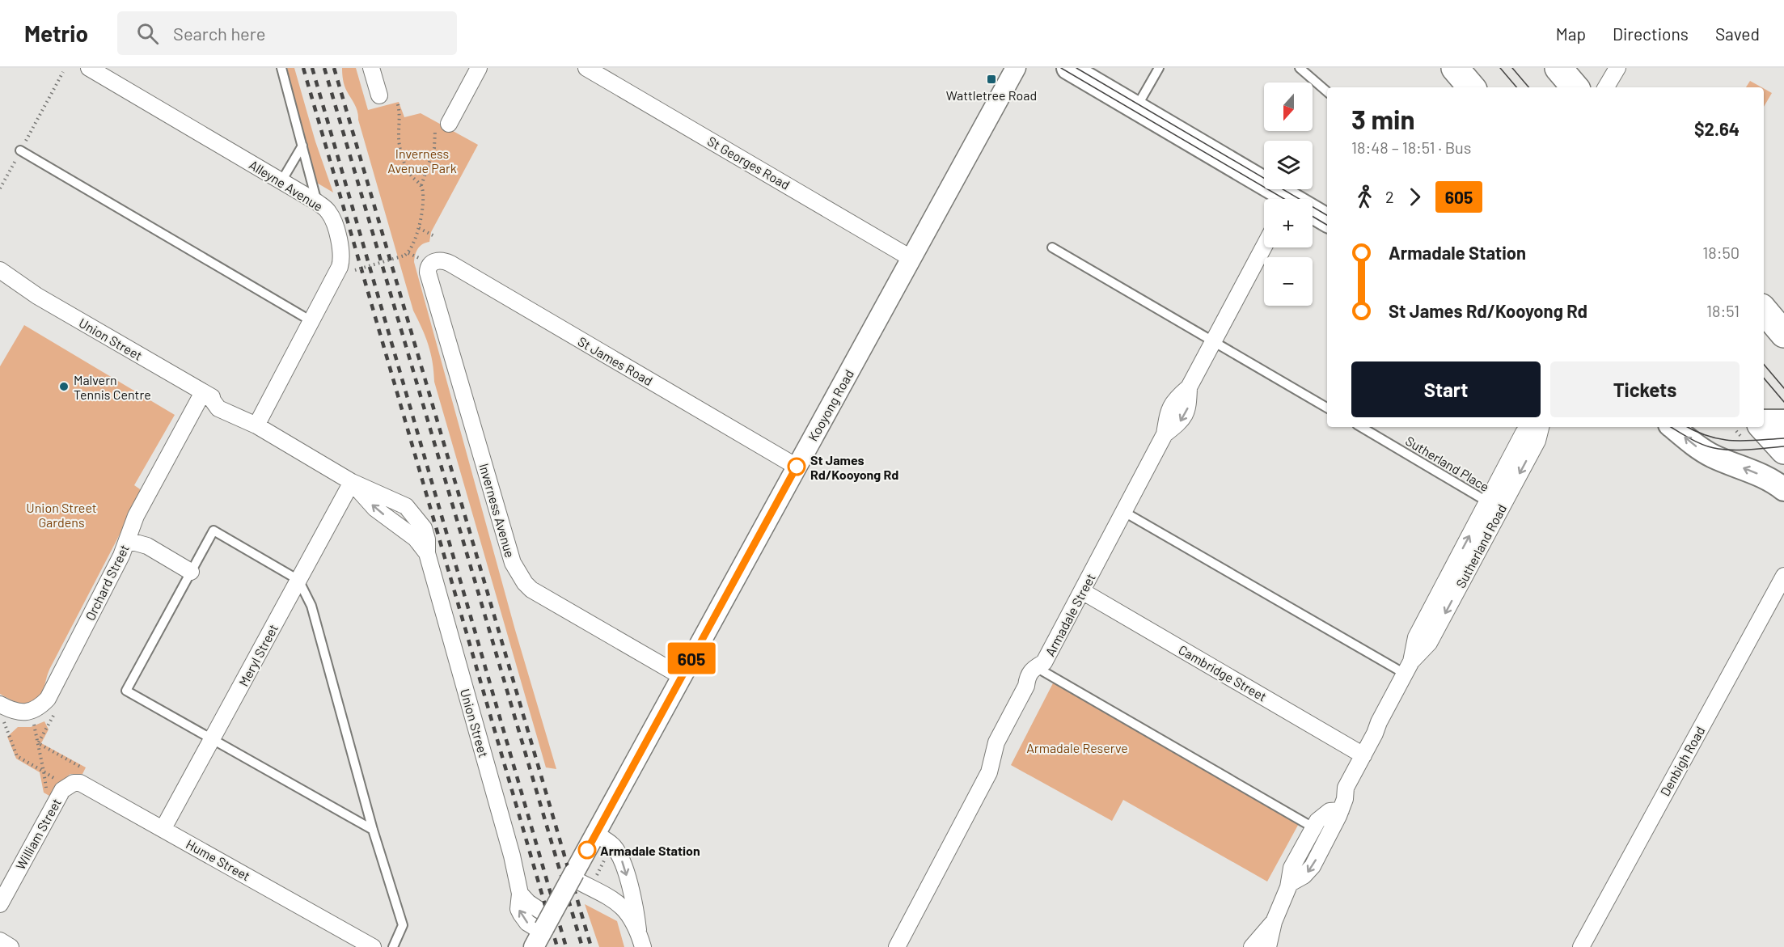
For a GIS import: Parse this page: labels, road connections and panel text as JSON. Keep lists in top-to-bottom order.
{
  "streets": {
    "street": [
      "St Georges Road",
      "Alleyne Avenue",
      "Union Street",
      "St James Road",
      "Kooyong Road",
      "Inverness Avenue",
      "Sutherland Road",
      "Orchard Street",
      "Armadale Street",
      "Meryl Street",
      "Cambridge Street",
      "Denbigh Road",
      "William Street",
      "Hume Street"
    ],
    "lane": ["Sutherland Place"]
  },
  "crossings": [
    ["St Georges Road", "Kooyong Road"],
    ["Alleyne Avenue", "Union Street"],
    ["Union Street", "Kooyong Road"],
    ["Union Street", "Orchard Street"],
    ["Union Street", "Meryl Street"],
    ["St James Road", "Kooyong Road"],
    ["St James Road", "Inverness Avenue"],
    ["Kooyong Road", "Inverness Avenue"],
    ["Sutherland Place", "Sutherland Road"],
    ["Sutherland Road", "Cambridge Street"],
    ["Armadale Street", "Cambridge Street"],
    ["Meryl Street", "Hume Street"],
    ["William Street", "Hume Street"]
  ],
  "parks": ["Inverness Avenue Park", "Union Street Gardens", "Armadale Reserve"],
  "places": {
    "transit": ["Wattletree Road"],
    "other": ["Malvern Tennis Centre", "St James Rd/Kooyong Rd", "Armadale Station"]
  },
  "lines": ["bus line 605"],
  "north": "bottom",
  "page": {
    "header": "Metrio",
    "search": "Search here",
    "nav": ["Map", "Directions", "Saved"],
    "on_map": "605",
    "map_buttons": ["+", "−"],
    "heading": ["3 min", "18:48 – 18:51 · Bus", "$2.64"],
    "legs": ["2", "605"],
    "list": [
      {
        "name": "Armadale Station",
        "value": "18:50"
      },
      {
        "name": "St James Rd/Kooyong Rd",
        "value": "18:51"
      }
    ],
    "buttons": ["Start", "Tickets"]
  }
}
